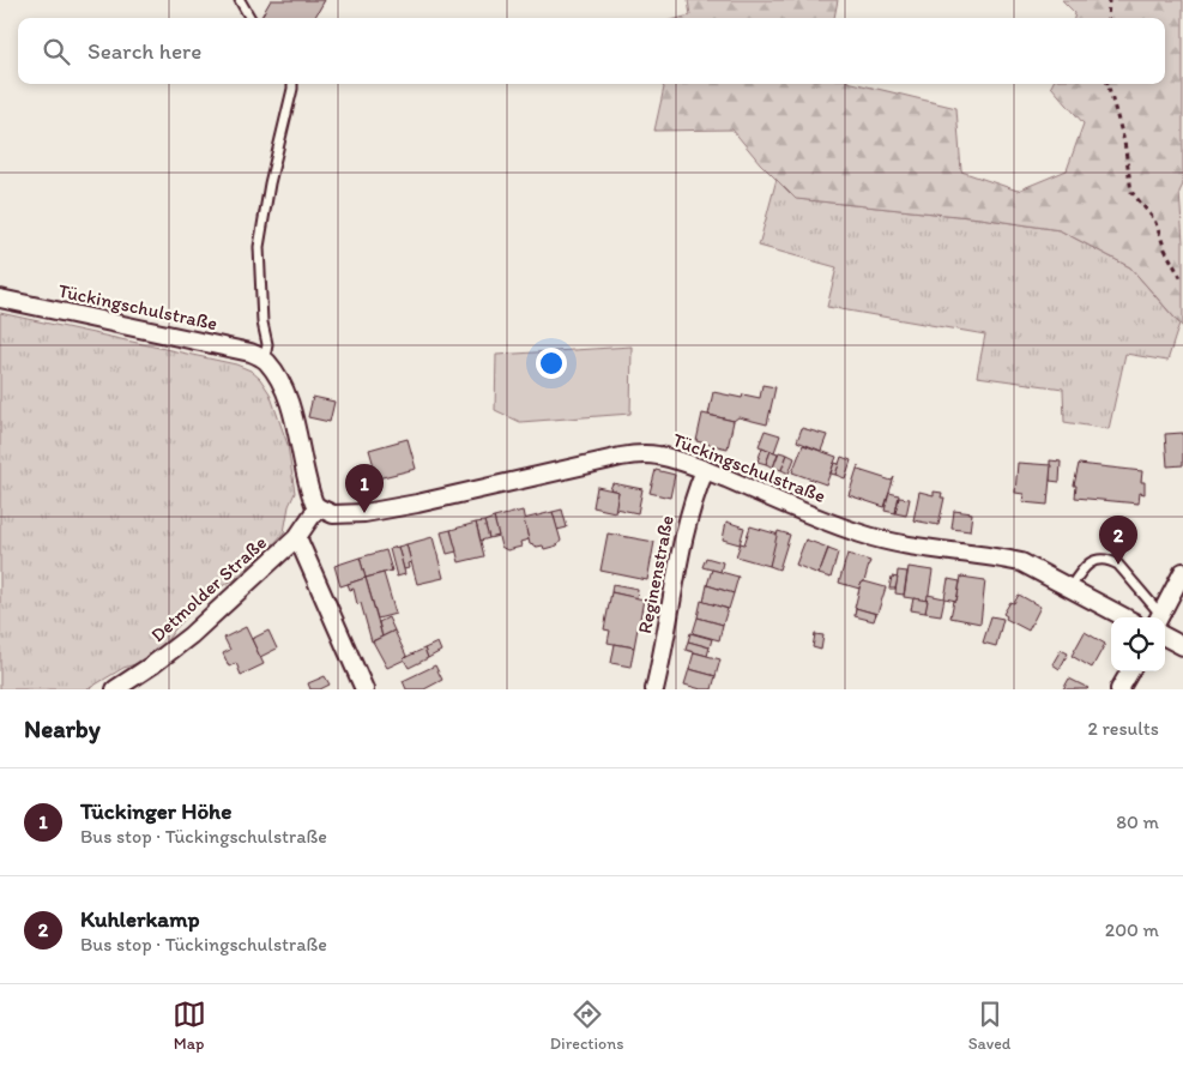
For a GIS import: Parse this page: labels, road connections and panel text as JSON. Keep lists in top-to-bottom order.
{
  "streets": {
    "street": ["Tückingschulstraße", "Reginenstraße", "Detmolder Straße"]
  },
  "crossings": [
    ["Tückingschulstraße", "Reginenstraße"],
    ["Tückingschulstraße", "Detmolder Straße"]
  ],
  "page": {
    "search": "Search here",
    "pins": ["1", "2"],
    "heading": ["Nearby", "2 results"],
    "list": [
      {
        "mark": "1",
        "name": "Tückinger Höhe",
        "note": "Bus stop · Tückingschulstraße",
        "value": "80 m"
      },
      {
        "mark": "2",
        "name": "Kuhlerkamp",
        "note": "Bus stop · Tückingschulstraße",
        "value": "200 m"
      }
    ],
    "nav": ["Map", "Directions", "Saved"]
  }
}
